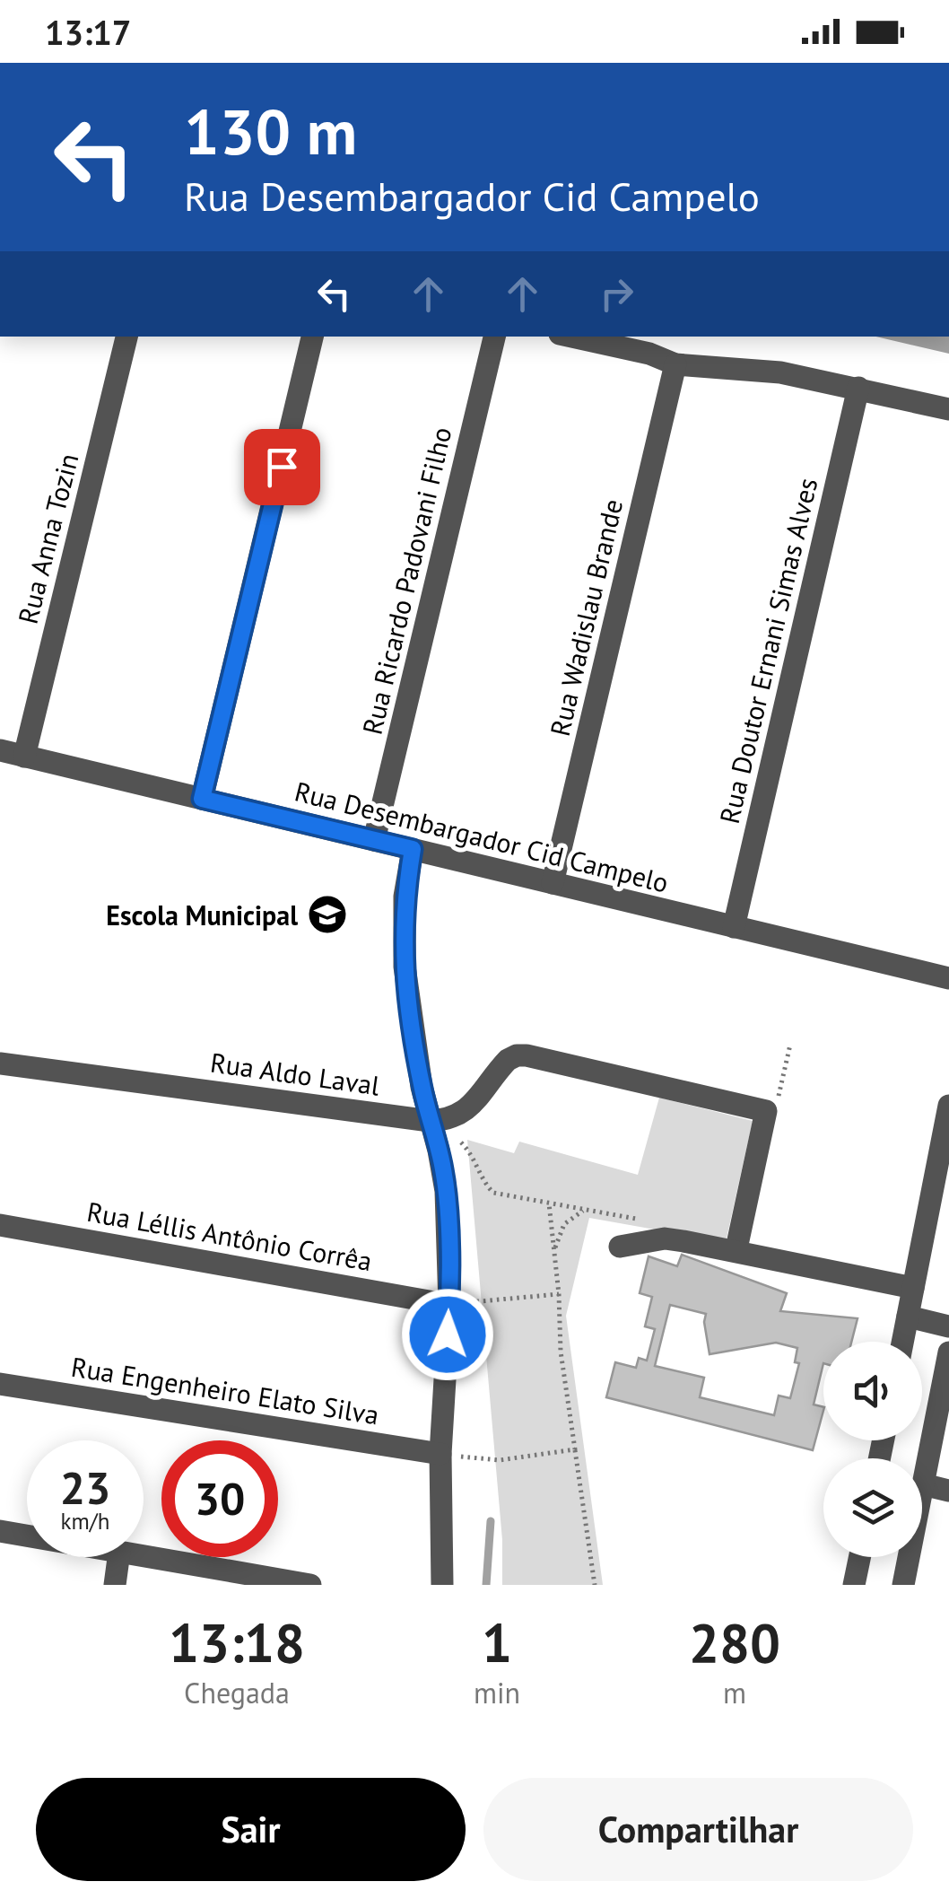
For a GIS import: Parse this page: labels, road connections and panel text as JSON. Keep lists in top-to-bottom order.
{
  "streets": {
    "street": [
      "Rua Anna Tozin",
      "Rua Ricardo Padovani Filho",
      "Rua Wadislau Brande",
      "Rua Doutor Ernani Simas Alves",
      "Rua Desembargador Cid Campelo",
      "Rua Aldo Laval",
      "Rua Léllis Antônio Corrêa",
      "Rua Engenheiro Elato Silva"
    ]
  },
  "crossings": [
    ["Rua Anna Tozin", "Rua Desembargador Cid Campelo"],
    ["Rua Ricardo Padovani Filho", "Rua Desembargador Cid Campelo"],
    ["Rua Wadislau Brande", "Rua Desembargador Cid Campelo"],
    ["Rua Doutor Ernani Simas Alves", "Rua Desembargador Cid Campelo"]
  ],
  "places": {
    "school or university": ["Escola Municipal"]
  },
  "page": {
    "status": "13:17",
    "turn": ["130 m", "Rua Desembargador Cid Campelo"],
    "speed": "23 km/h",
    "limit": "30",
    "eta": [
      "13:18",
      "Chegada",
      "1",
      "min",
      "280",
      "m"
    ],
    "buttons": ["Sair", "Compartilhar"]
  }
}
